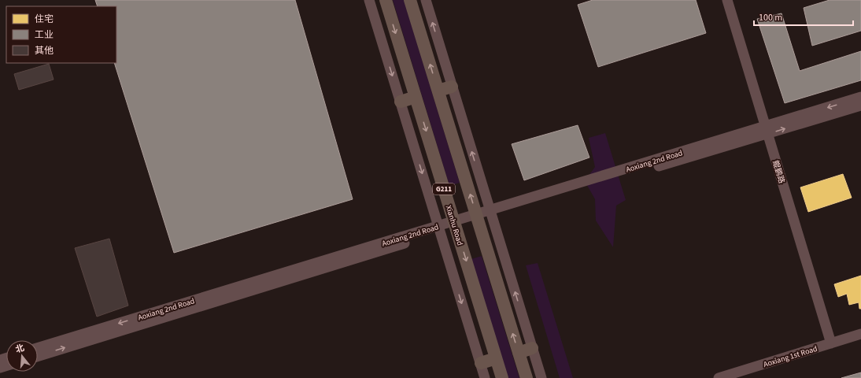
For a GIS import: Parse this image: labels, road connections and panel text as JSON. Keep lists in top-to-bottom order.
{
  "streets": {
    "main road": ["G211", "Xianhu Road"],
    "street": ["Aoxiang 2nd Road", "鲲鹏路", "Aoxiang 1st Road"]
  },
  "crossings": [
    ["Aoxiang 2nd Road", "鲲鹏路"],
    ["Aoxiang 2nd Road", "G211"],
    ["Aoxiang 2nd Road", "Xianhu Road"],
    ["鲲鹏路", "Aoxiang 1st Road"]
  ],
  "legend": ["住宅", "工业", "其他"],
  "scale_bar": "100 m",
  "north": "top"
}
